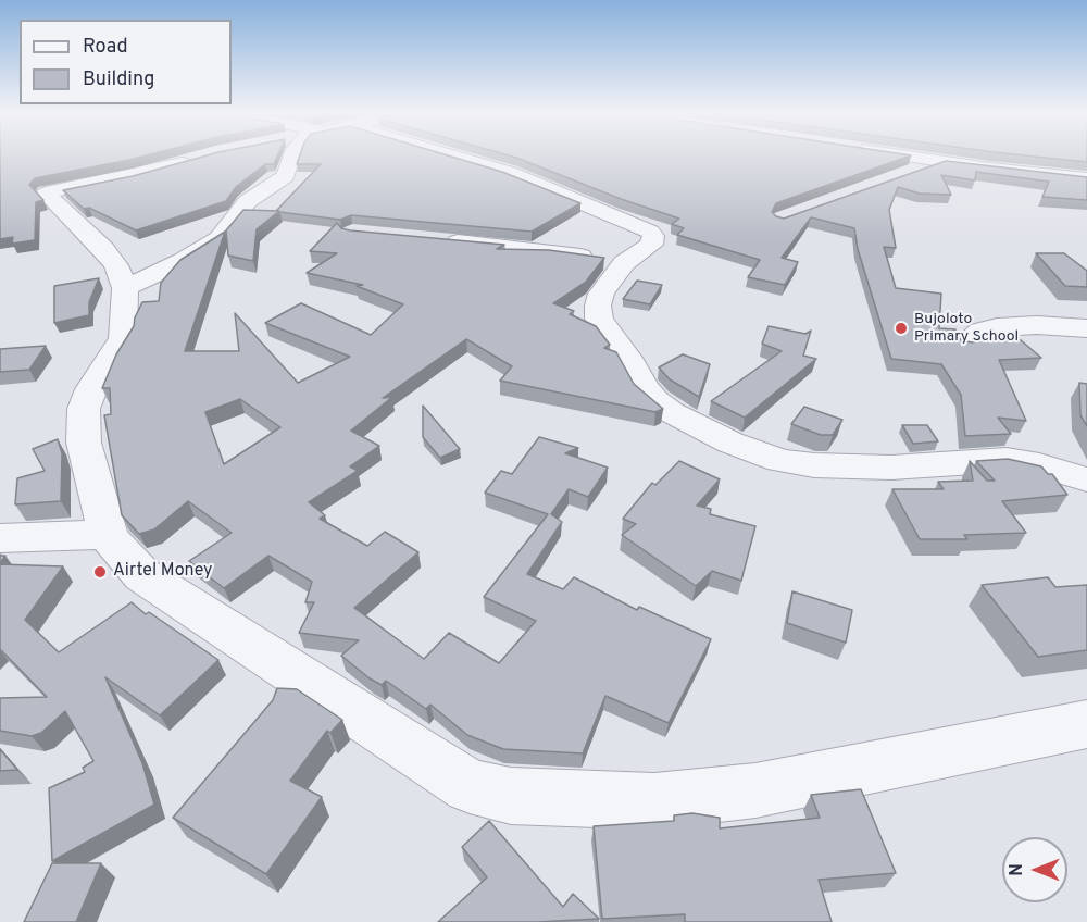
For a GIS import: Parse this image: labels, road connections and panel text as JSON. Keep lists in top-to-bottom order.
{
  "places": ["Bujoloto Primary School", "Airtel Money"],
  "legend": ["Road", "Building"],
  "north": "left"
}
